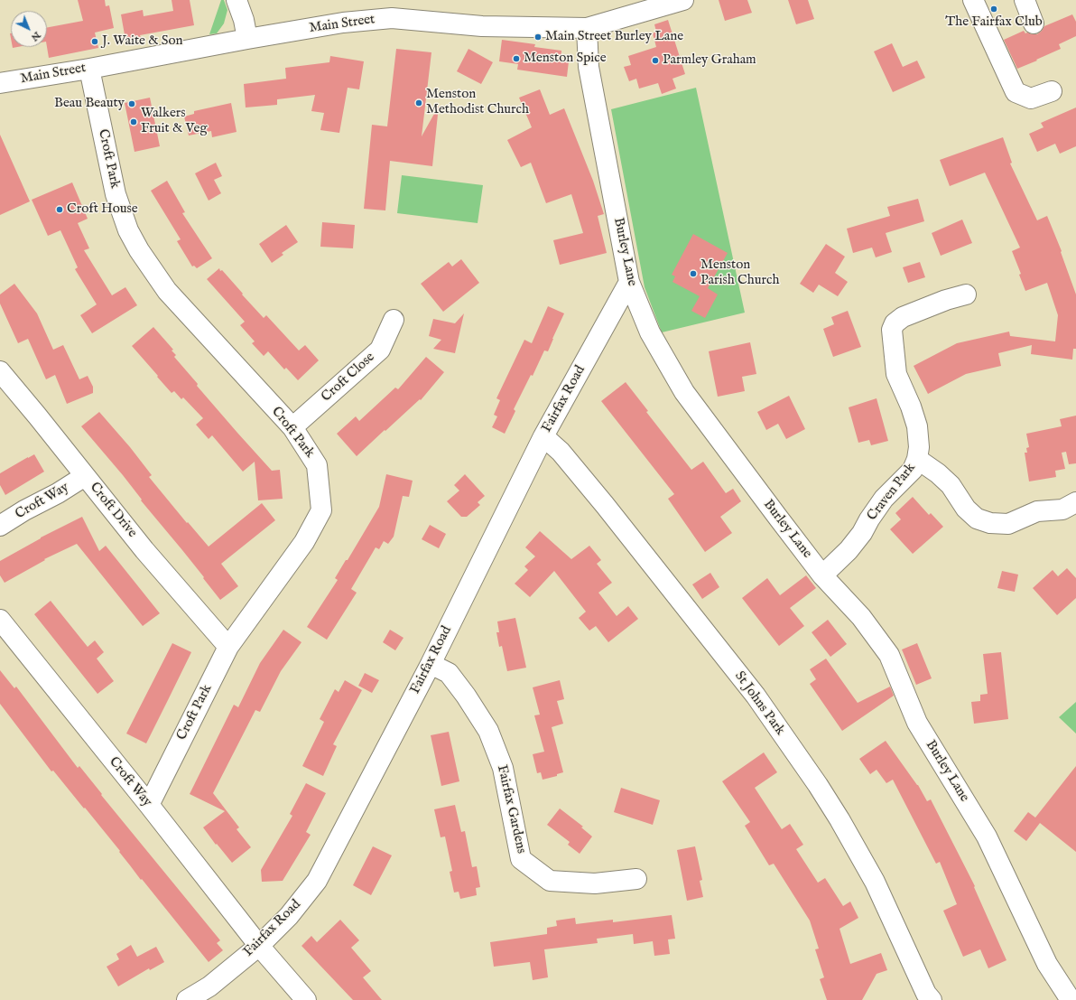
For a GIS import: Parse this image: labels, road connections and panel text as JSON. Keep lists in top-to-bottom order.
{
  "streets": {
    "street": [
      "Main Street",
      "Croft Park",
      "Burley Lane",
      "Croft Close",
      "Fairfax Road",
      "Craven Park",
      "Croft Way",
      "Croft Drive",
      "St Johns Park",
      "Fairfax Gardens"
    ]
  },
  "crossings": [
    ["Main Street", "Croft Park"],
    ["Main Street", "Burley Lane"],
    ["Croft Park", "Croft Close"],
    ["Croft Park", "Croft Way"],
    ["Croft Park", "Croft Drive"],
    ["Burley Lane", "Fairfax Road"],
    ["Burley Lane", "Craven Park"],
    ["Fairfax Road", "Croft Way"],
    ["Fairfax Road", "St Johns Park"],
    ["Fairfax Road", "Fairfax Gardens"],
    ["Croft Way", "Croft Drive"]
  ],
  "places": [
    "The Fairfax Club",
    "Main Street Burley Lane",
    "J. Waite & Son",
    "Menston Spice",
    "Parmley Graham",
    "Menston Methodist Church",
    "Beau Beauty",
    "Walkers Fruit & Veg",
    "Croft House",
    "Menston Parish Church"
  ],
  "north": "bottom right"
}
